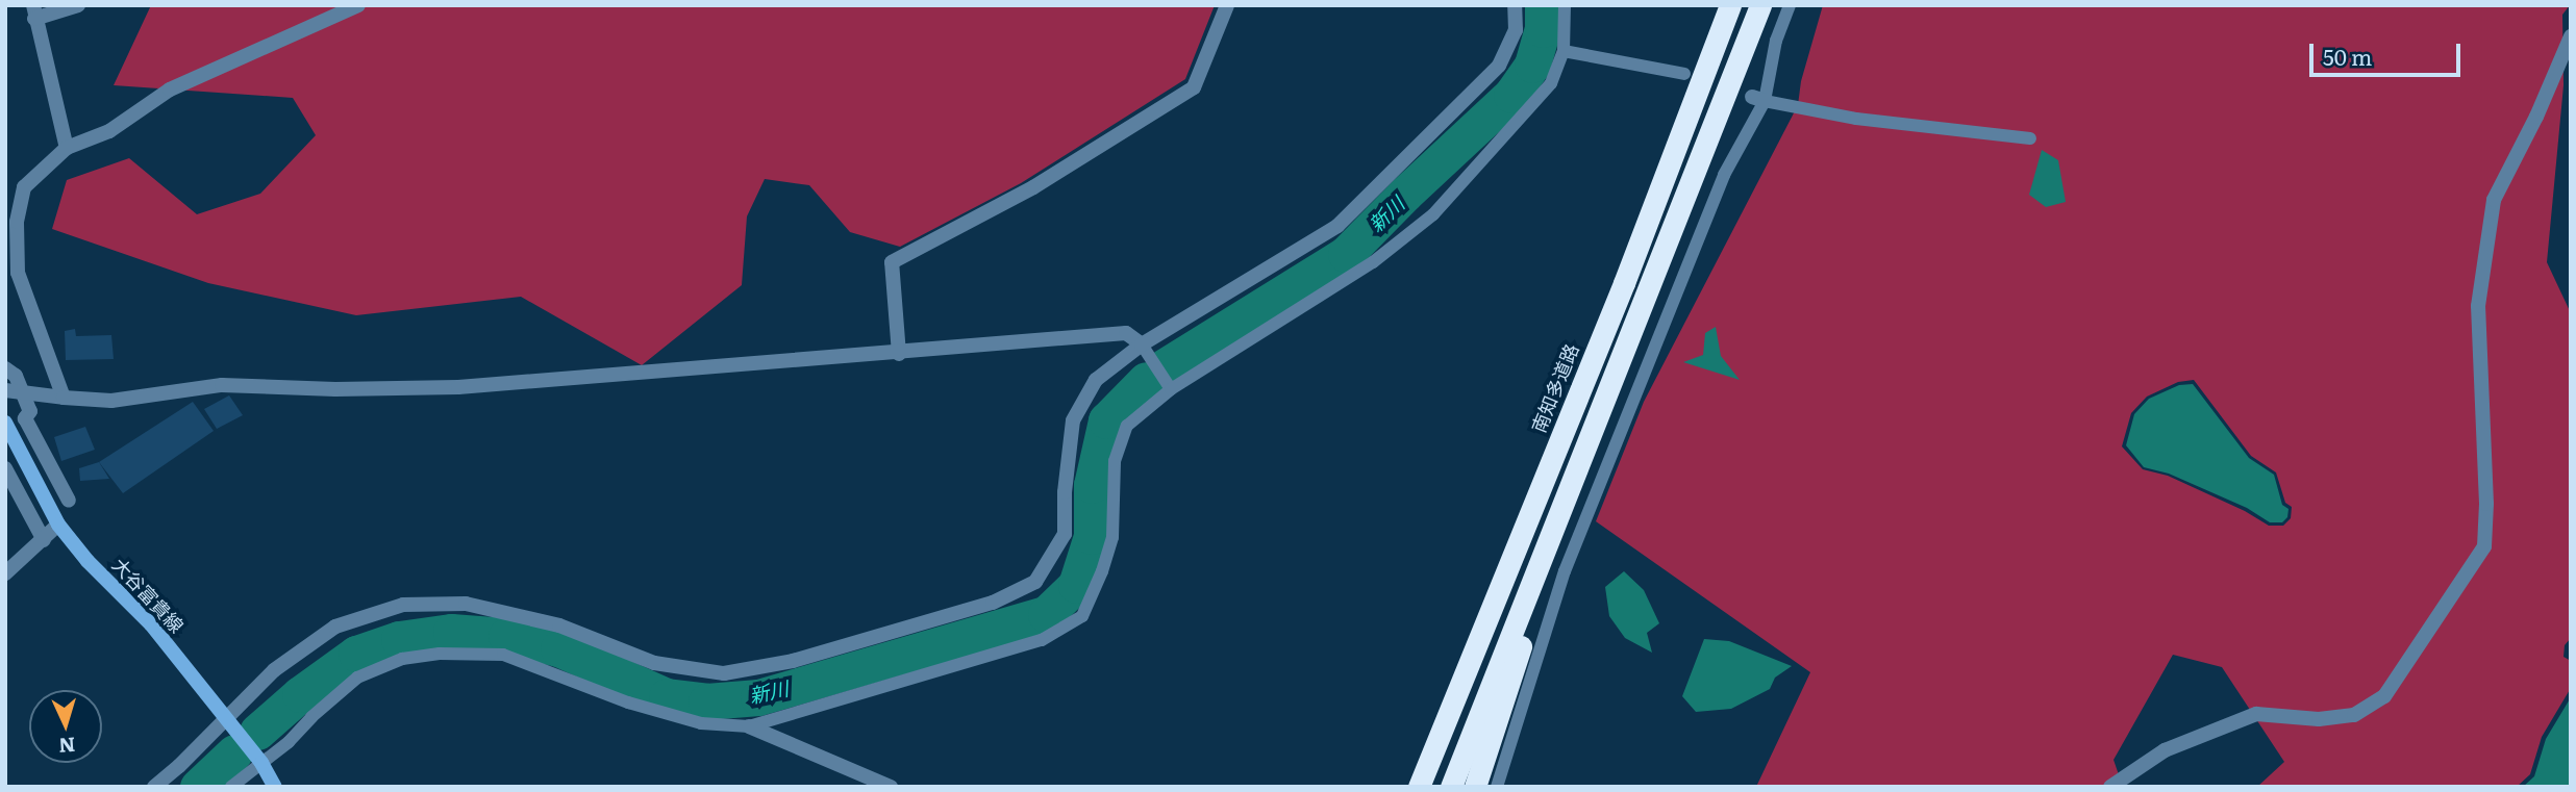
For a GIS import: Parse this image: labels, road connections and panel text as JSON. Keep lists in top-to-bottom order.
{
  "streets": {
    "highway": ["南知多道路"],
    "main road": ["大谷富貴線"]
  },
  "water": ["新川"],
  "scale_bar": "50 m",
  "north": "bottom"
}
